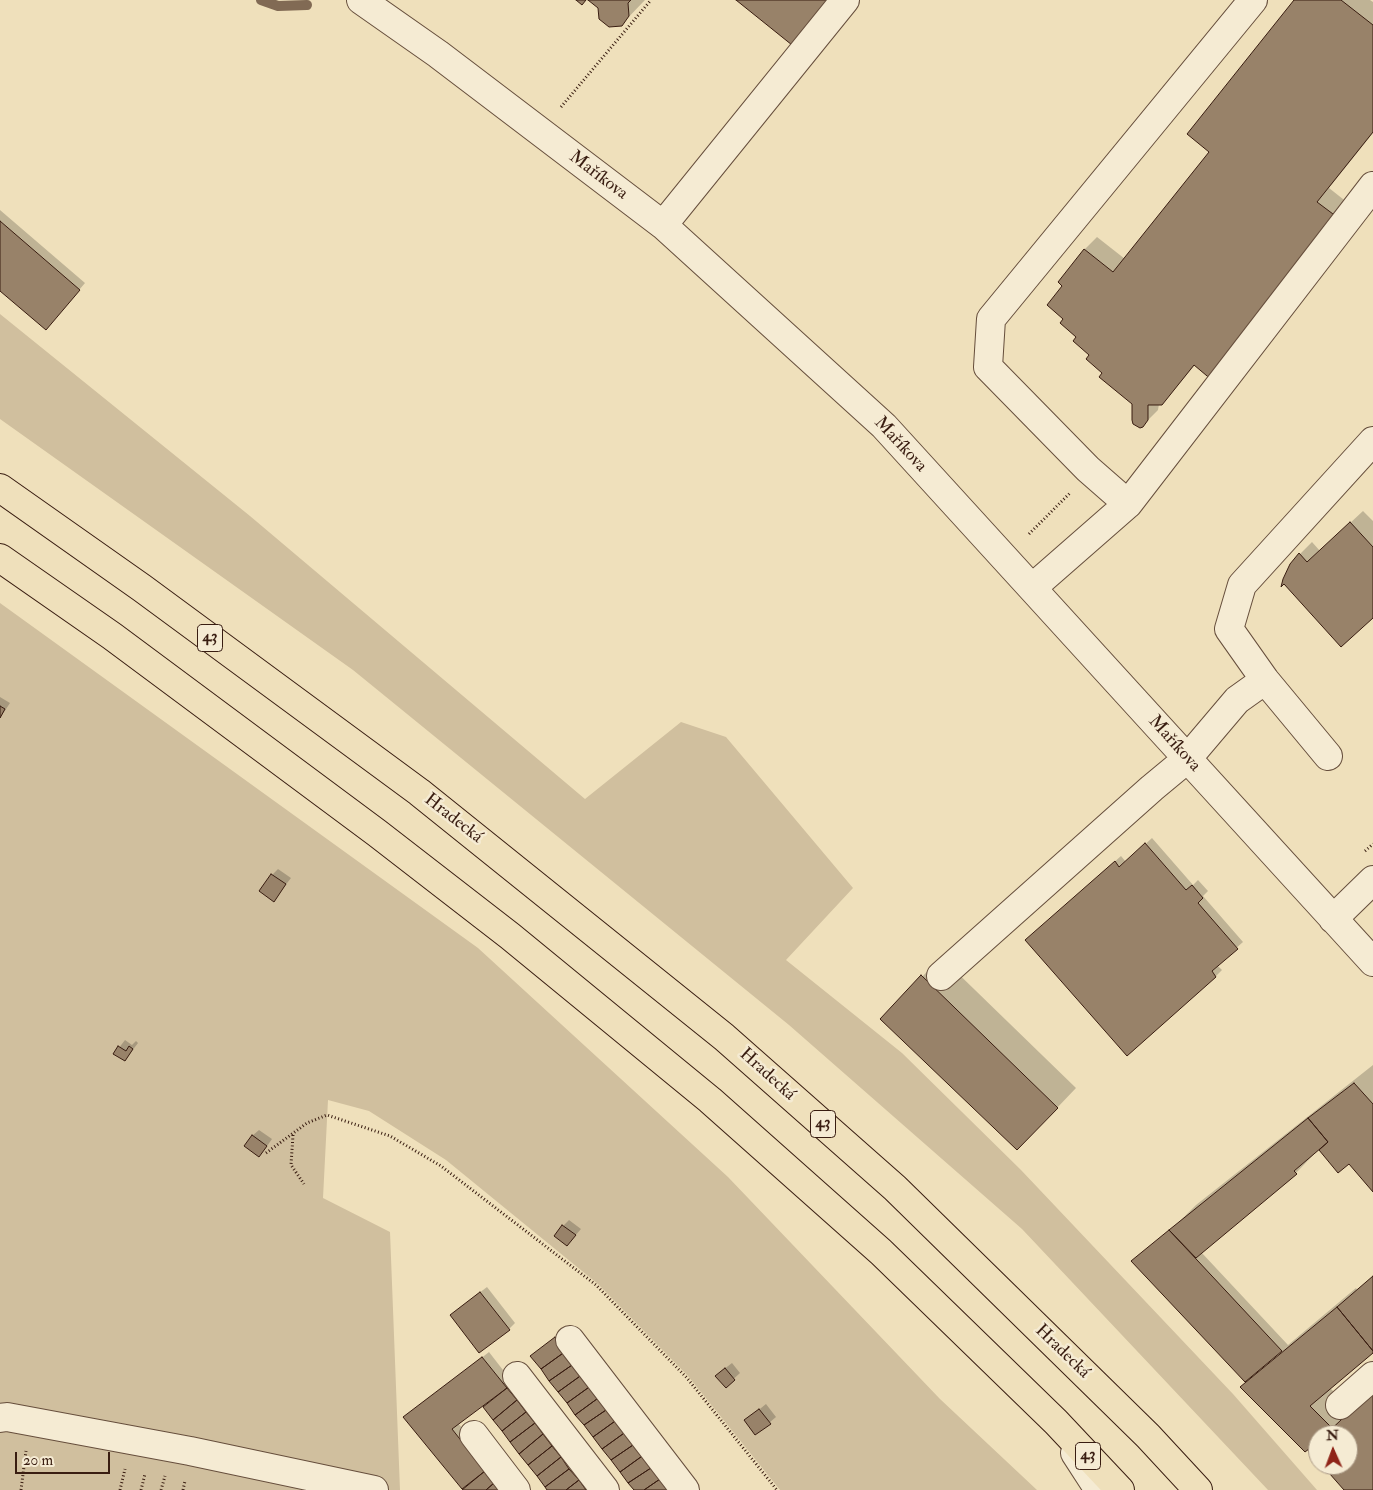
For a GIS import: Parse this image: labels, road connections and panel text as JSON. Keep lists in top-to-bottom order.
{
  "streets": {
    "highway": ["43", "Hradecká"],
    "street": ["Maříkova"]
  },
  "scale_bar": "20 m",
  "north": "top"
}
